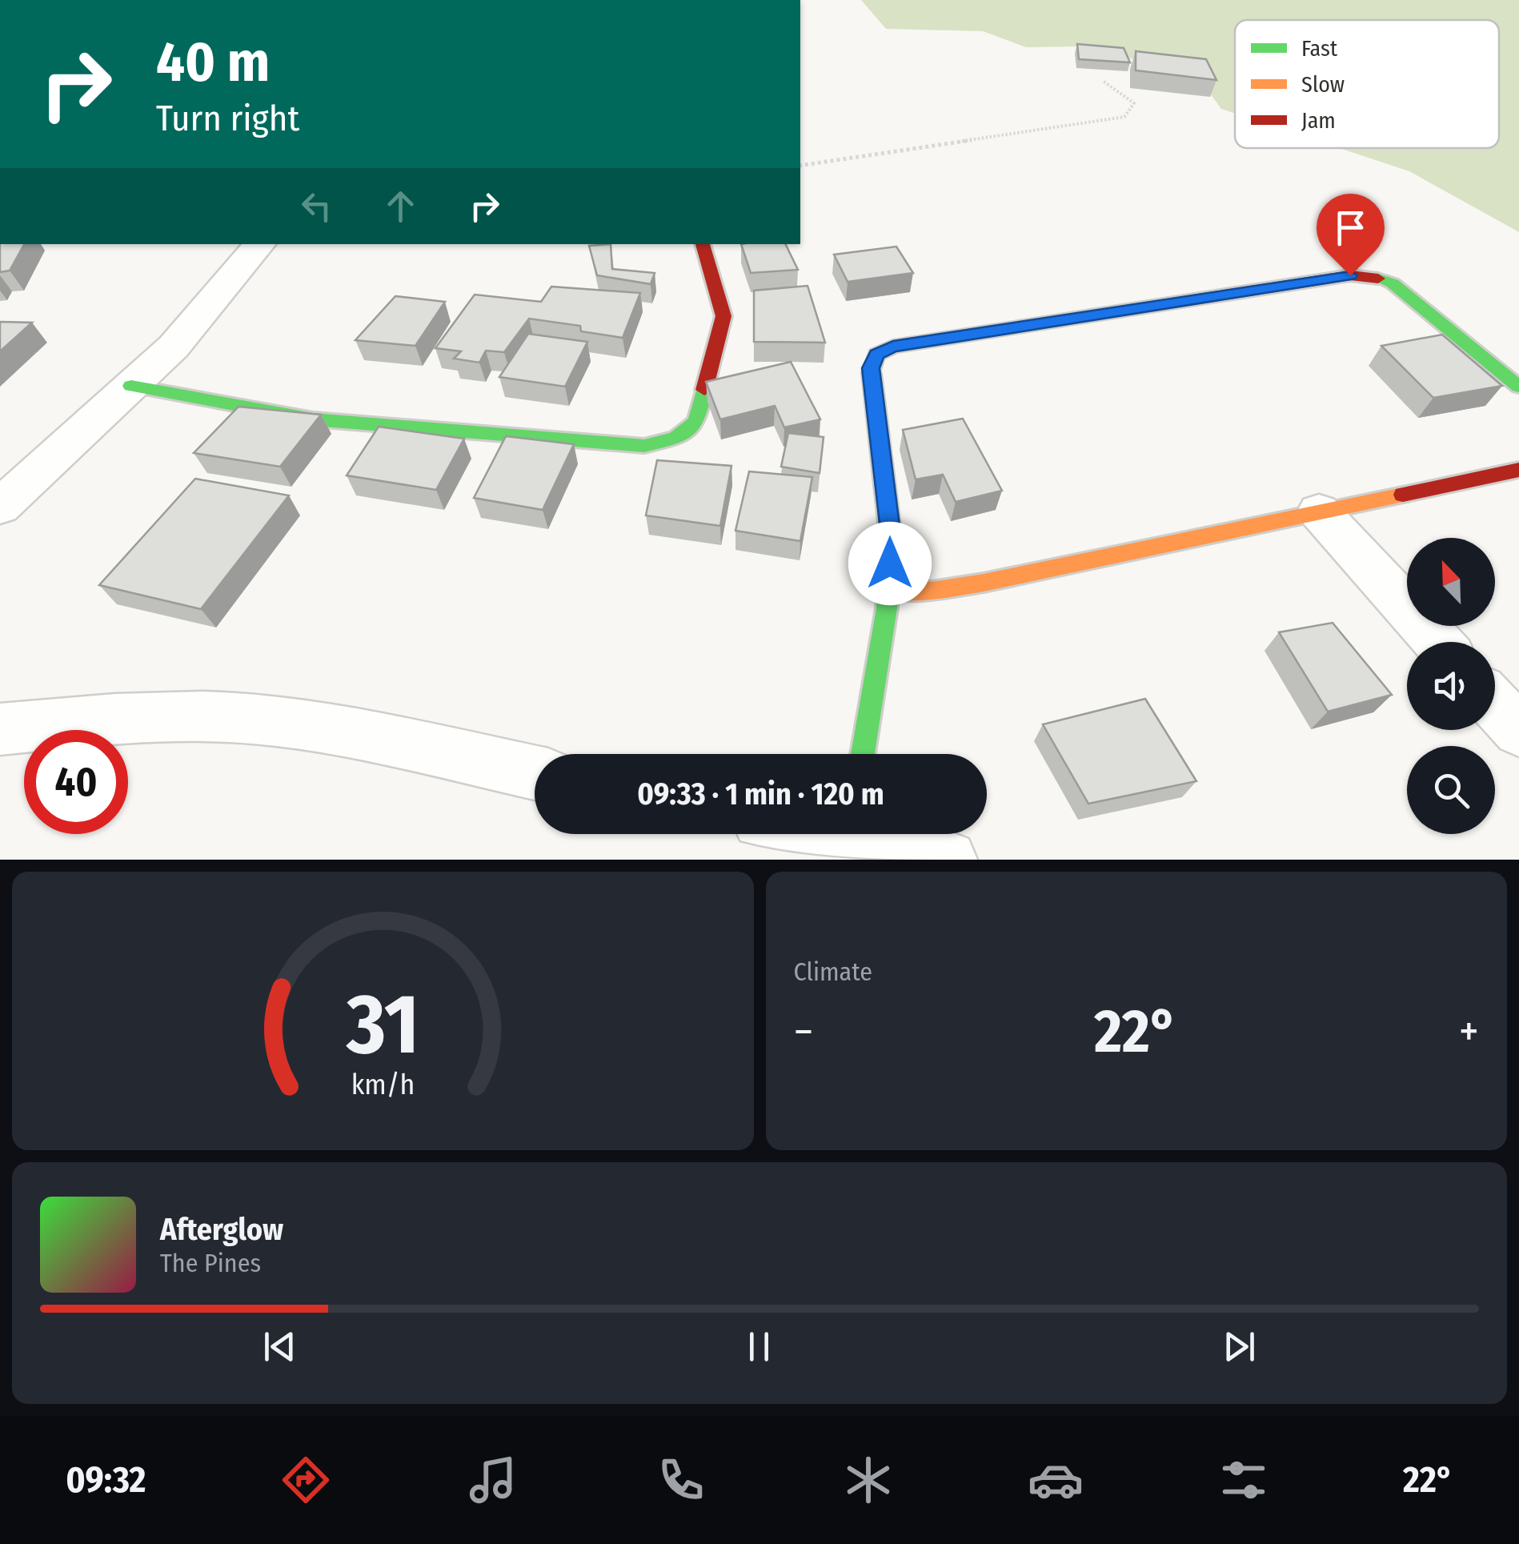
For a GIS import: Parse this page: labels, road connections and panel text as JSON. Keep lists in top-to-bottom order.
{
  "legend": ["Fast", "Slow", "Jam"],
  "north": "top left",
  "page": {
    "turn": ["40 m", "Turn right"],
    "limit": "40",
    "trip": "09:33 · 1 min · 120 m",
    "tile": "Climate",
    "heat": ["−", "22°", "+"],
    "song": ["Afterglow", "The Pines"],
    "tabs": ["09:32", "22°"],
    "gauge": ["31", "km/h"]
  }
}
